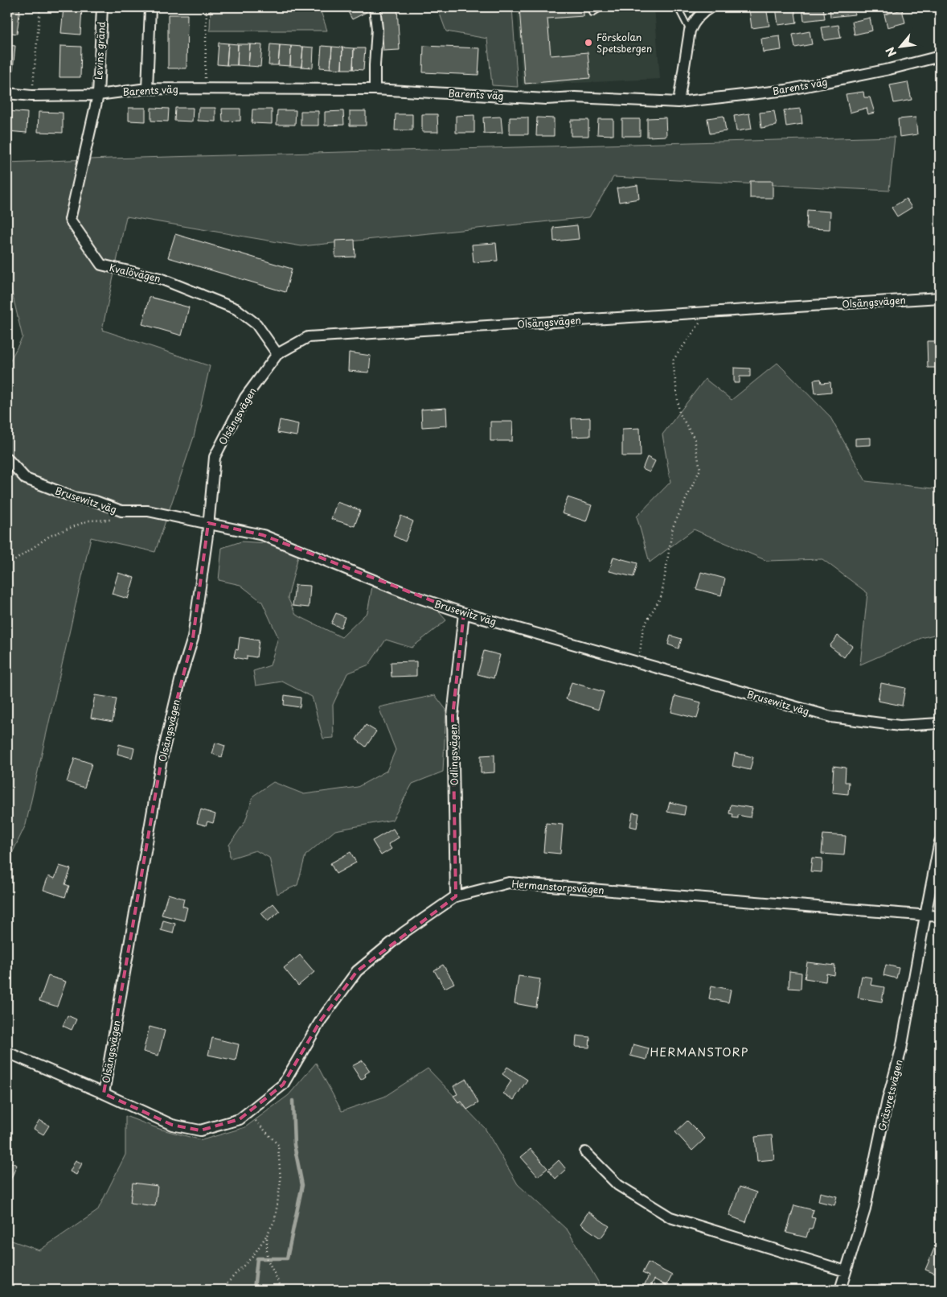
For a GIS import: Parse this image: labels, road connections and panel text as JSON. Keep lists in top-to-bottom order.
{
  "streets": {
    "street": [
      "Levins gränd",
      "Barents väg",
      "Kvalövägen",
      "Olsängsvägen",
      "Brusewitz väg",
      "Odlingsvägen",
      "Hermanstorpsvägen",
      "Gräsvretsvägen"
    ]
  },
  "crossings": [
    ["Levins gränd", "Barents väg"],
    ["Levins gränd", "Kvalövägen"],
    ["Barents väg", "Kvalövägen"],
    ["Kvalövägen", "Olsängsvägen"],
    ["Olsängsvägen", "Brusewitz väg"],
    ["Olsängsvägen", "Hermanstorpsvägen"],
    ["Brusewitz väg", "Odlingsvägen"],
    ["Odlingsvägen", "Hermanstorpsvägen"],
    ["Hermanstorpsvägen", "Gräsvretsvägen"]
  ],
  "districts": ["HERMANSTORP"],
  "places": ["Förskolan Spetsbergen"],
  "north": "bottom left"
}
